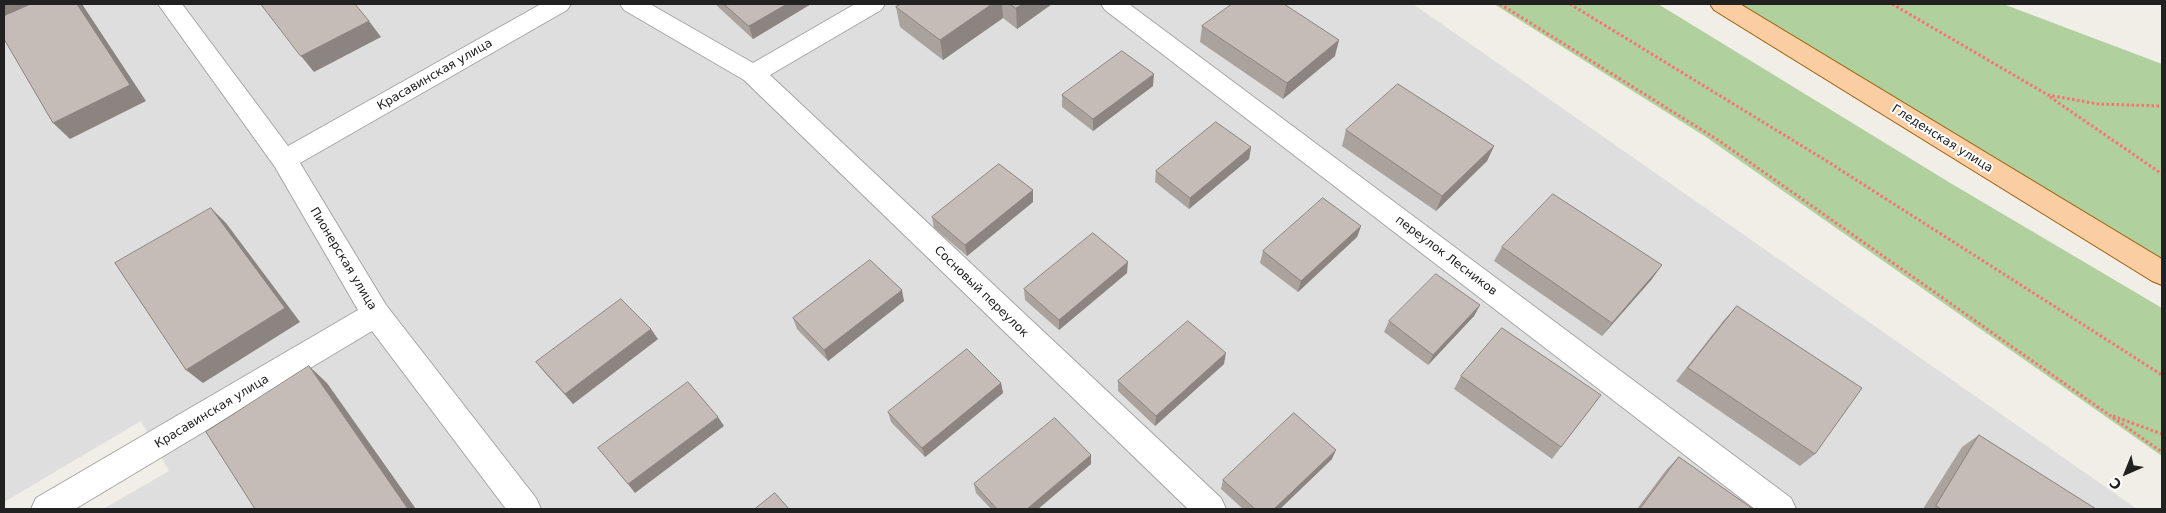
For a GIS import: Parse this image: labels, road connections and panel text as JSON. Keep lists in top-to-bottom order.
{
  "streets": {
    "main road": ["Гледенская улица"],
    "street": [
      "Красавинская улица",
      "переулок Лесников",
      "Пионерская улица",
      "Сосновый переулок"
    ]
  },
  "crossings": [
    ["Красавинская улица", "Пионерская улица"]
  ],
  "north": "bottom left"
}
